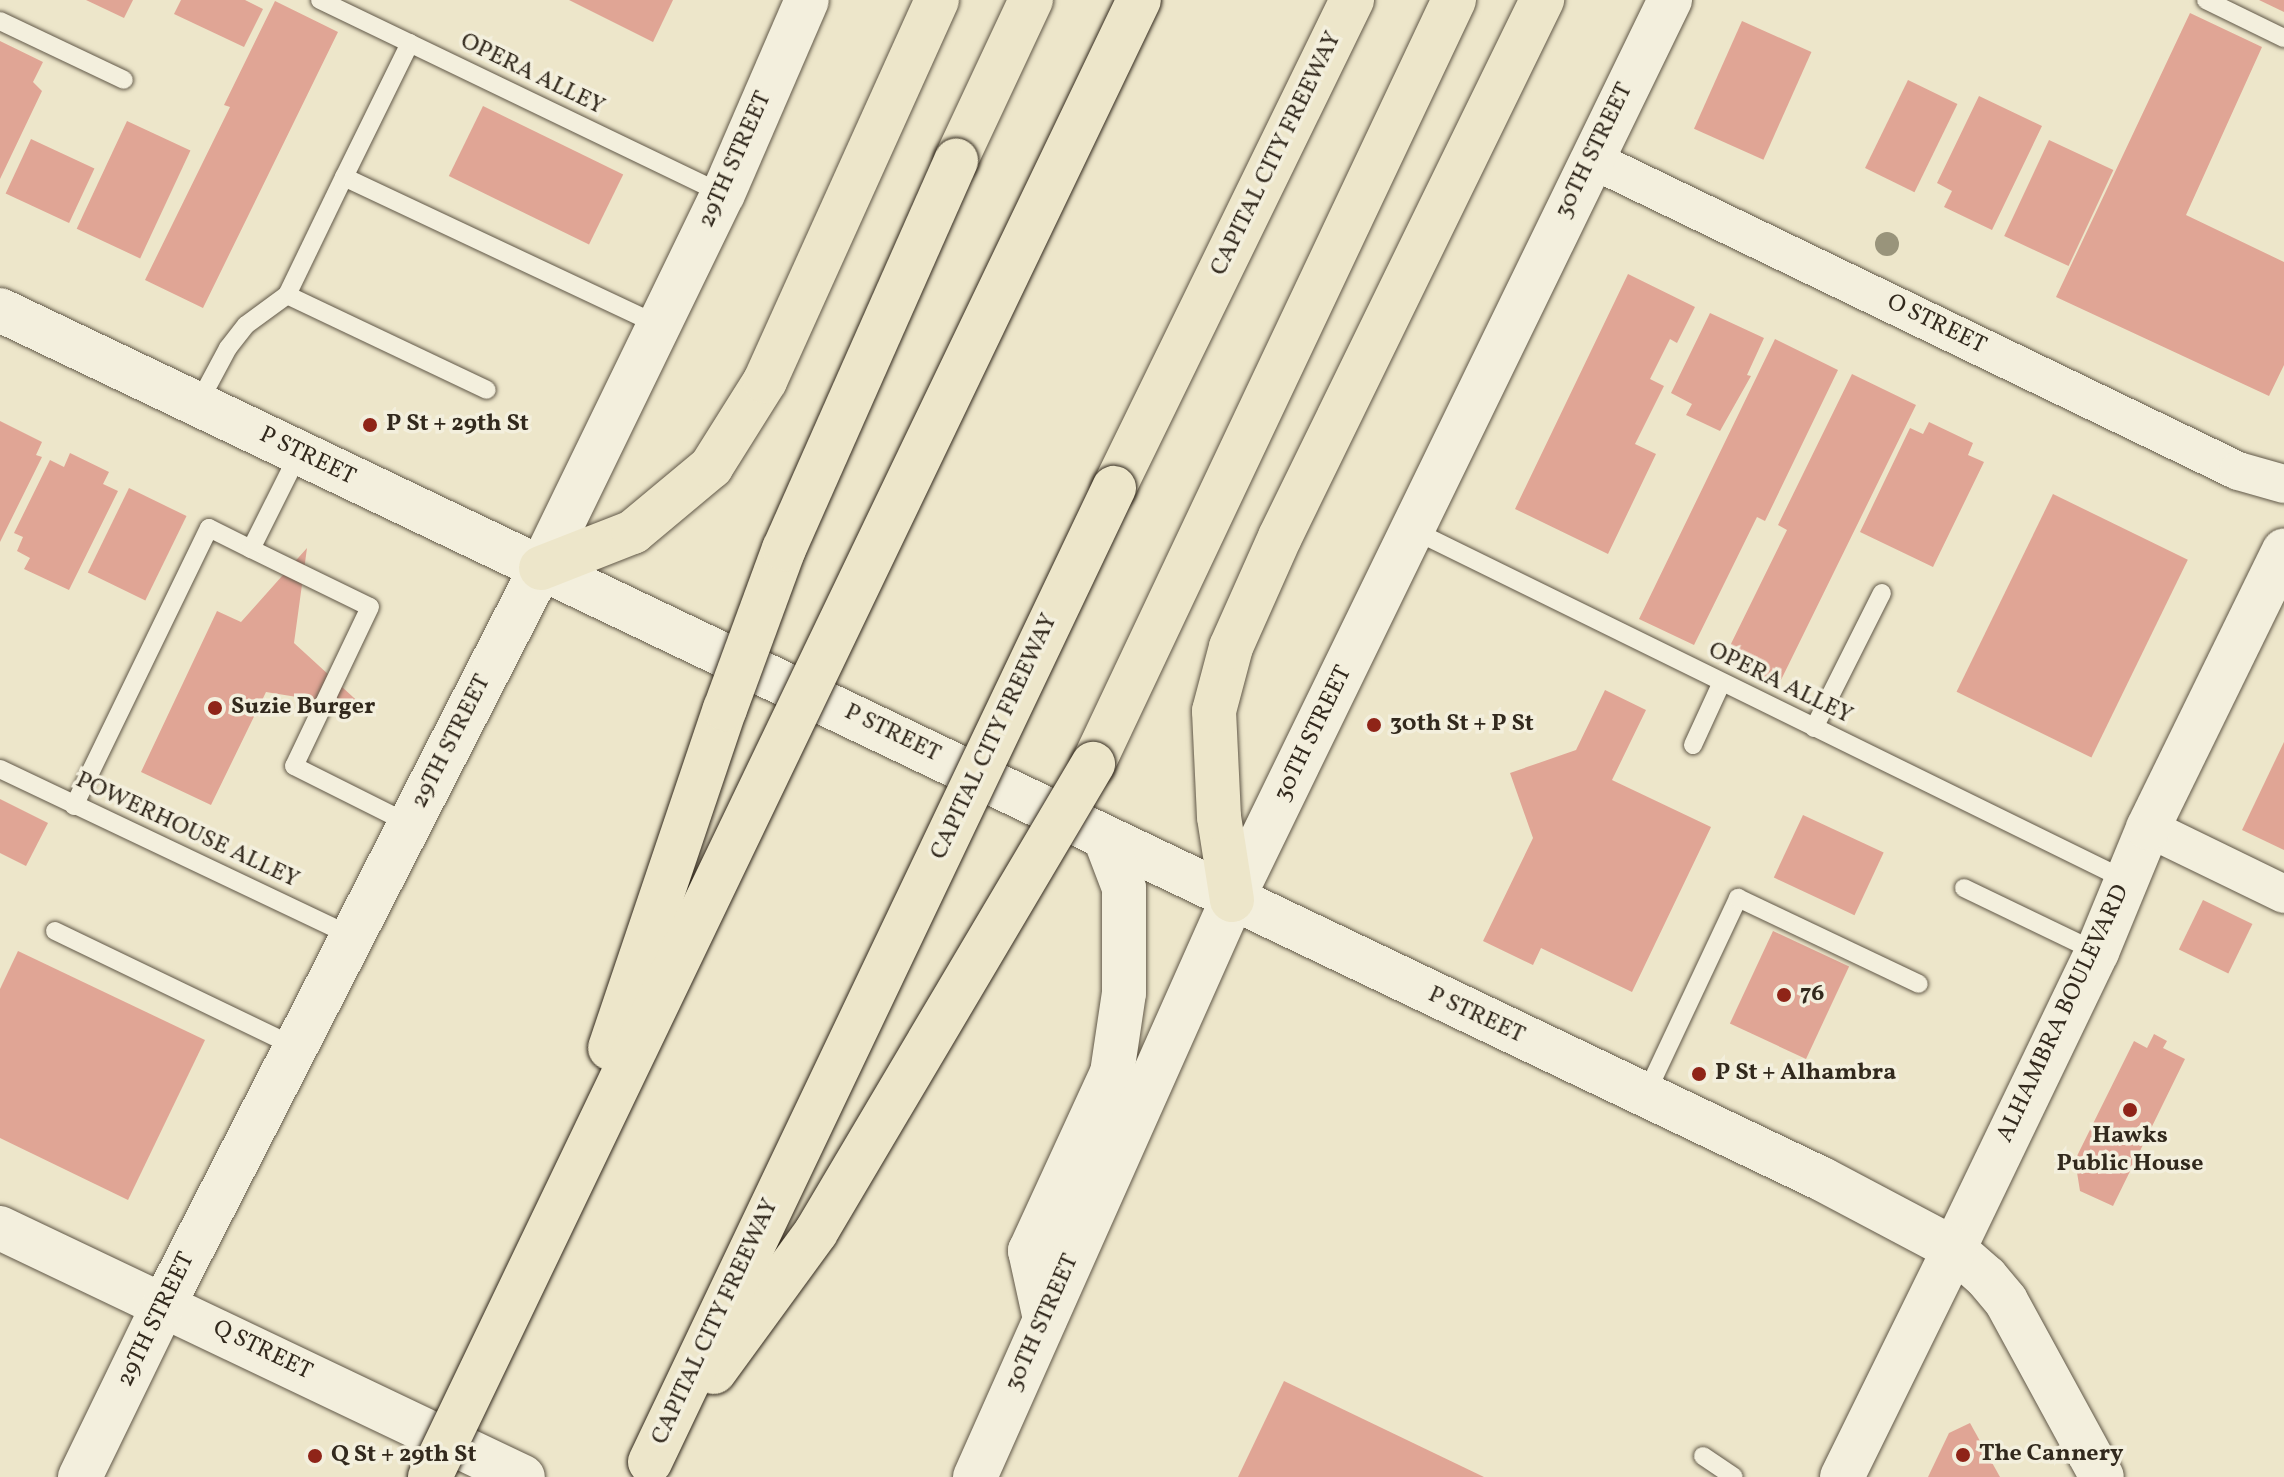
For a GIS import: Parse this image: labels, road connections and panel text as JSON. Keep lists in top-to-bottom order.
{
  "streets": {
    "highway": ["CAPITAL CITY FREEWAY"],
    "main road": [
      "30TH STREET",
      "29TH STREET",
      "P STREET",
      "ALHAMBRA BOULEVARD",
      "Q STREET"
    ],
    "street": ["O STREET"],
    "lane": ["OPERA ALLEY", "POWERHOUSE ALLEY"]
  },
  "crossings": [
    ["OPERA ALLEY", "30TH STREET"],
    ["OPERA ALLEY", "29TH STREET"],
    ["OPERA ALLEY", "ALHAMBRA BOULEVARD"],
    ["30TH STREET", "O STREET"],
    ["30TH STREET", "P STREET"],
    ["29TH STREET", "P STREET"],
    ["29TH STREET", "POWERHOUSE ALLEY"],
    ["29TH STREET", "Q STREET"],
    ["P STREET", "ALHAMBRA BOULEVARD"]
  ],
  "places": [
    "P St + 29th St",
    "Suzie Burger",
    "30th St + P St",
    "76",
    "P St + Alhambra",
    "Hawks Public House",
    "The Cannery",
    "Q St + 29th St"
  ]
}
